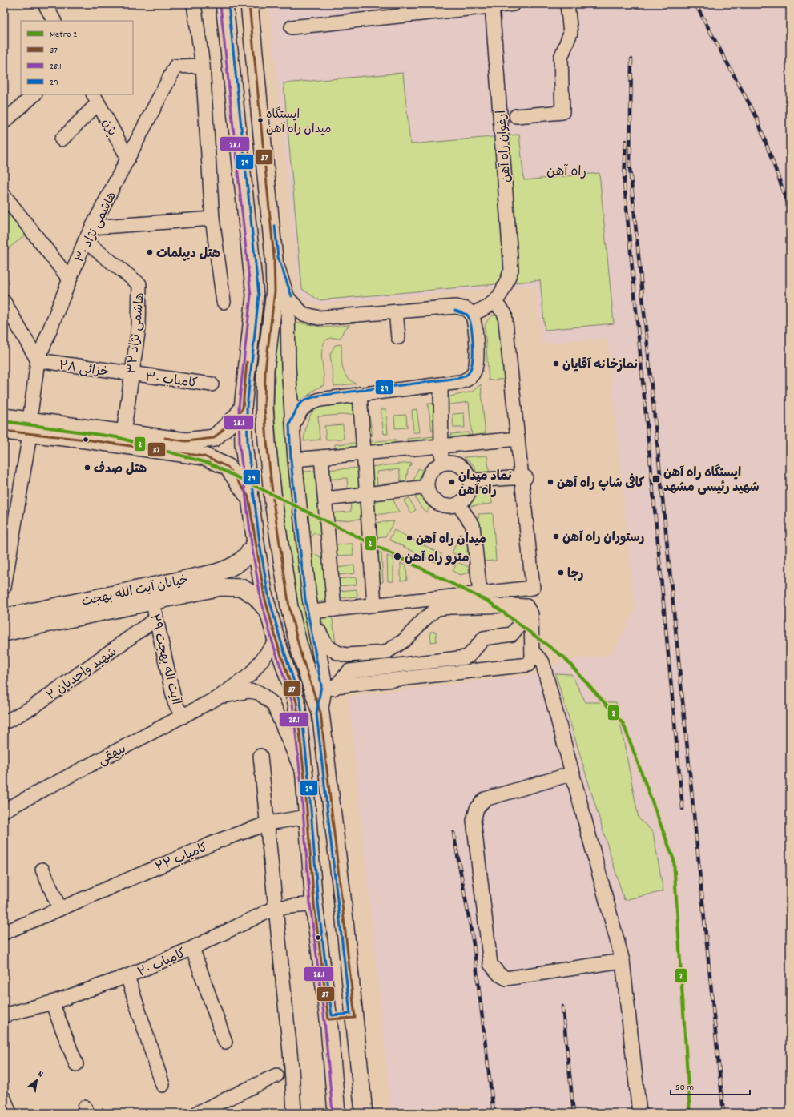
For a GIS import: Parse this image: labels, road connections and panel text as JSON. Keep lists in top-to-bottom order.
{
  "streets": {
    "main road": ["خیابان آیت الله بهجت"],
    "street": [
      "پژن",
      "ارغوان راه آهن",
      "هاشمی نژاد ۳۰",
      "هاشمی نژاد ۳۲",
      "خزائی ۲۸",
      "کامیاب ۳۰",
      "اآیت اله بهجت ۲۹",
      "شهید واحدیان ۲",
      "بیهقی",
      "کامیاب ۲۲",
      "کامیاب ۲۰"
    ]
  },
  "crossings": [
    ["پژن", "هاشمی نژاد ۳۰"],
    ["هاشمی نژاد ۳۰", "هاشمی نژاد ۳۲"],
    ["هاشمی نژاد ۳۰", "خزائی ۲۸"],
    ["هاشمی نژاد ۳۲", "خزائی ۲۸"],
    ["هاشمی نژاد ۳۲", "کامیاب ۳۰"],
    ["خزائی ۲۸", "کامیاب ۳۰"],
    ["خیابان آیت الله بهجت", "اآیت اله بهجت ۲۹"],
    ["اآیت اله بهجت ۲۹", "شهید واحدیان ۲"],
    ["اآیت اله بهجت ۲۹", "بیهقی"]
  ],
  "districts": ["راه آهن"],
  "places": {
    "other": [
      "ایستگاه میدان راه آهن",
      "هتل دیپلمات",
      "نمازخانه آقایان",
      "هتل صدف",
      "نماد میدان راه آهن",
      "کافی شاپ راه آهن",
      "رستوران راه آهن",
      "میدان راه آهن",
      "مترو راه آهن",
      "رجا"
    ],
    "transit": ["ایستگاه راه آهن شهید رئیسی مشهد"]
  },
  "lines": [
    "transit line 37",
    "transit line 29",
    "transit line 28.1",
    "metro line 2"
  ],
  "legend": [
    "Metro 2",
    "37",
    "28.1",
    "29"
  ],
  "scale_bar": "50 m",
  "north": "top right"
}
